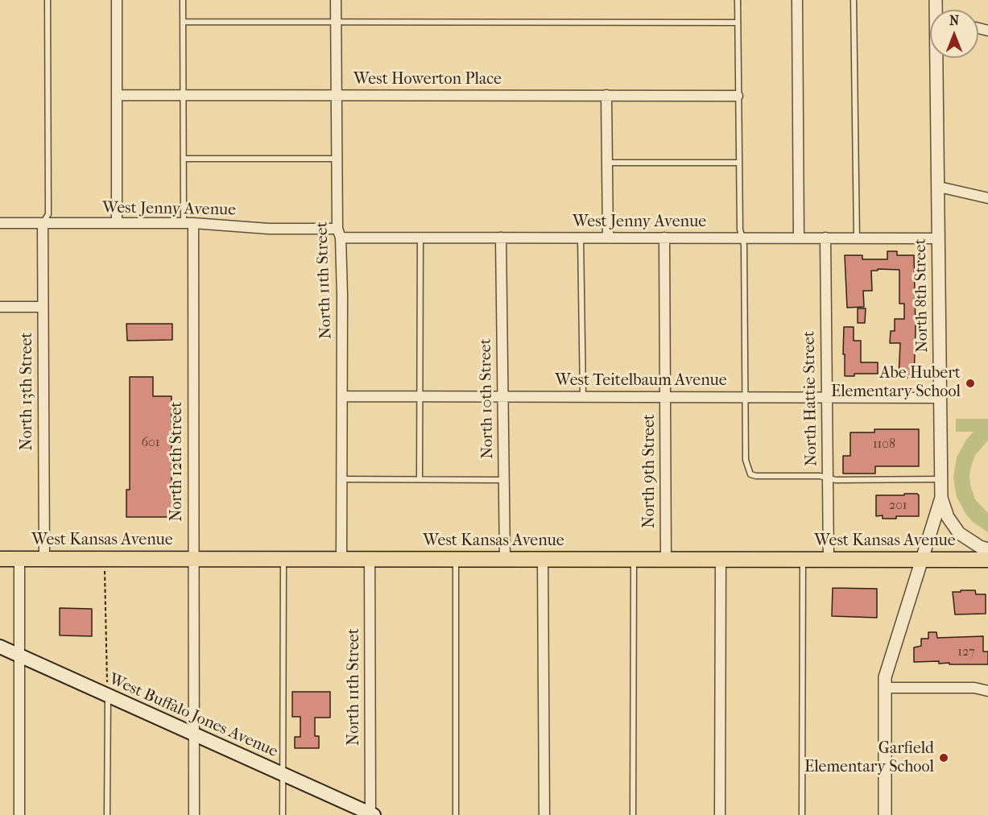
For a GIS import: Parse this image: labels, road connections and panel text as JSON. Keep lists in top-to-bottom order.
{
  "streets": {
    "main road": ["West Kansas Avenue", "West Buffalo Jones Avenue"],
    "street": [
      "West Howerton Place",
      "West Jenny Avenue",
      "North 11th Street",
      "North 8th Street",
      "West Teitelbaum Avenue",
      "North 13th Street",
      "North 10th Street",
      "North Hattie Street",
      "North 12th Street",
      "North 9th Street"
    ]
  },
  "crossings": [
    ["West Howerton Place", "North 11th Street"],
    ["West Jenny Avenue", "North 11th Street"],
    ["West Jenny Avenue", "North 8th Street"],
    ["West Jenny Avenue", "North 13th Street"],
    ["West Jenny Avenue", "North 10th Street"],
    ["West Jenny Avenue", "North Hattie Street"],
    ["West Jenny Avenue", "North 12th Street"],
    ["West Jenny Avenue", "North 9th Street"],
    ["North 11th Street", "West Teitelbaum Avenue"],
    ["North 11th Street", "West Kansas Avenue"],
    ["North 11th Street", "West Buffalo Jones Avenue"],
    ["North 8th Street", "West Teitelbaum Avenue"],
    ["North 8th Street", "West Kansas Avenue"],
    ["West Teitelbaum Avenue", "North 10th Street"],
    ["West Teitelbaum Avenue", "North Hattie Street"],
    ["West Teitelbaum Avenue", "North 9th Street"],
    ["North 13th Street", "West Kansas Avenue"],
    ["North 10th Street", "West Kansas Avenue"],
    ["North Hattie Street", "West Kansas Avenue"],
    ["North 12th Street", "West Kansas Avenue"],
    ["North 12th Street", "West Buffalo Jones Avenue"],
    ["North 9th Street", "West Kansas Avenue"]
  ],
  "places": ["Abe Hubert Elementary School", "Garfield Elementary School"],
  "house_numbers": [
    "601",
    "1108",
    "201",
    "127"
  ],
  "north": "top"
}
